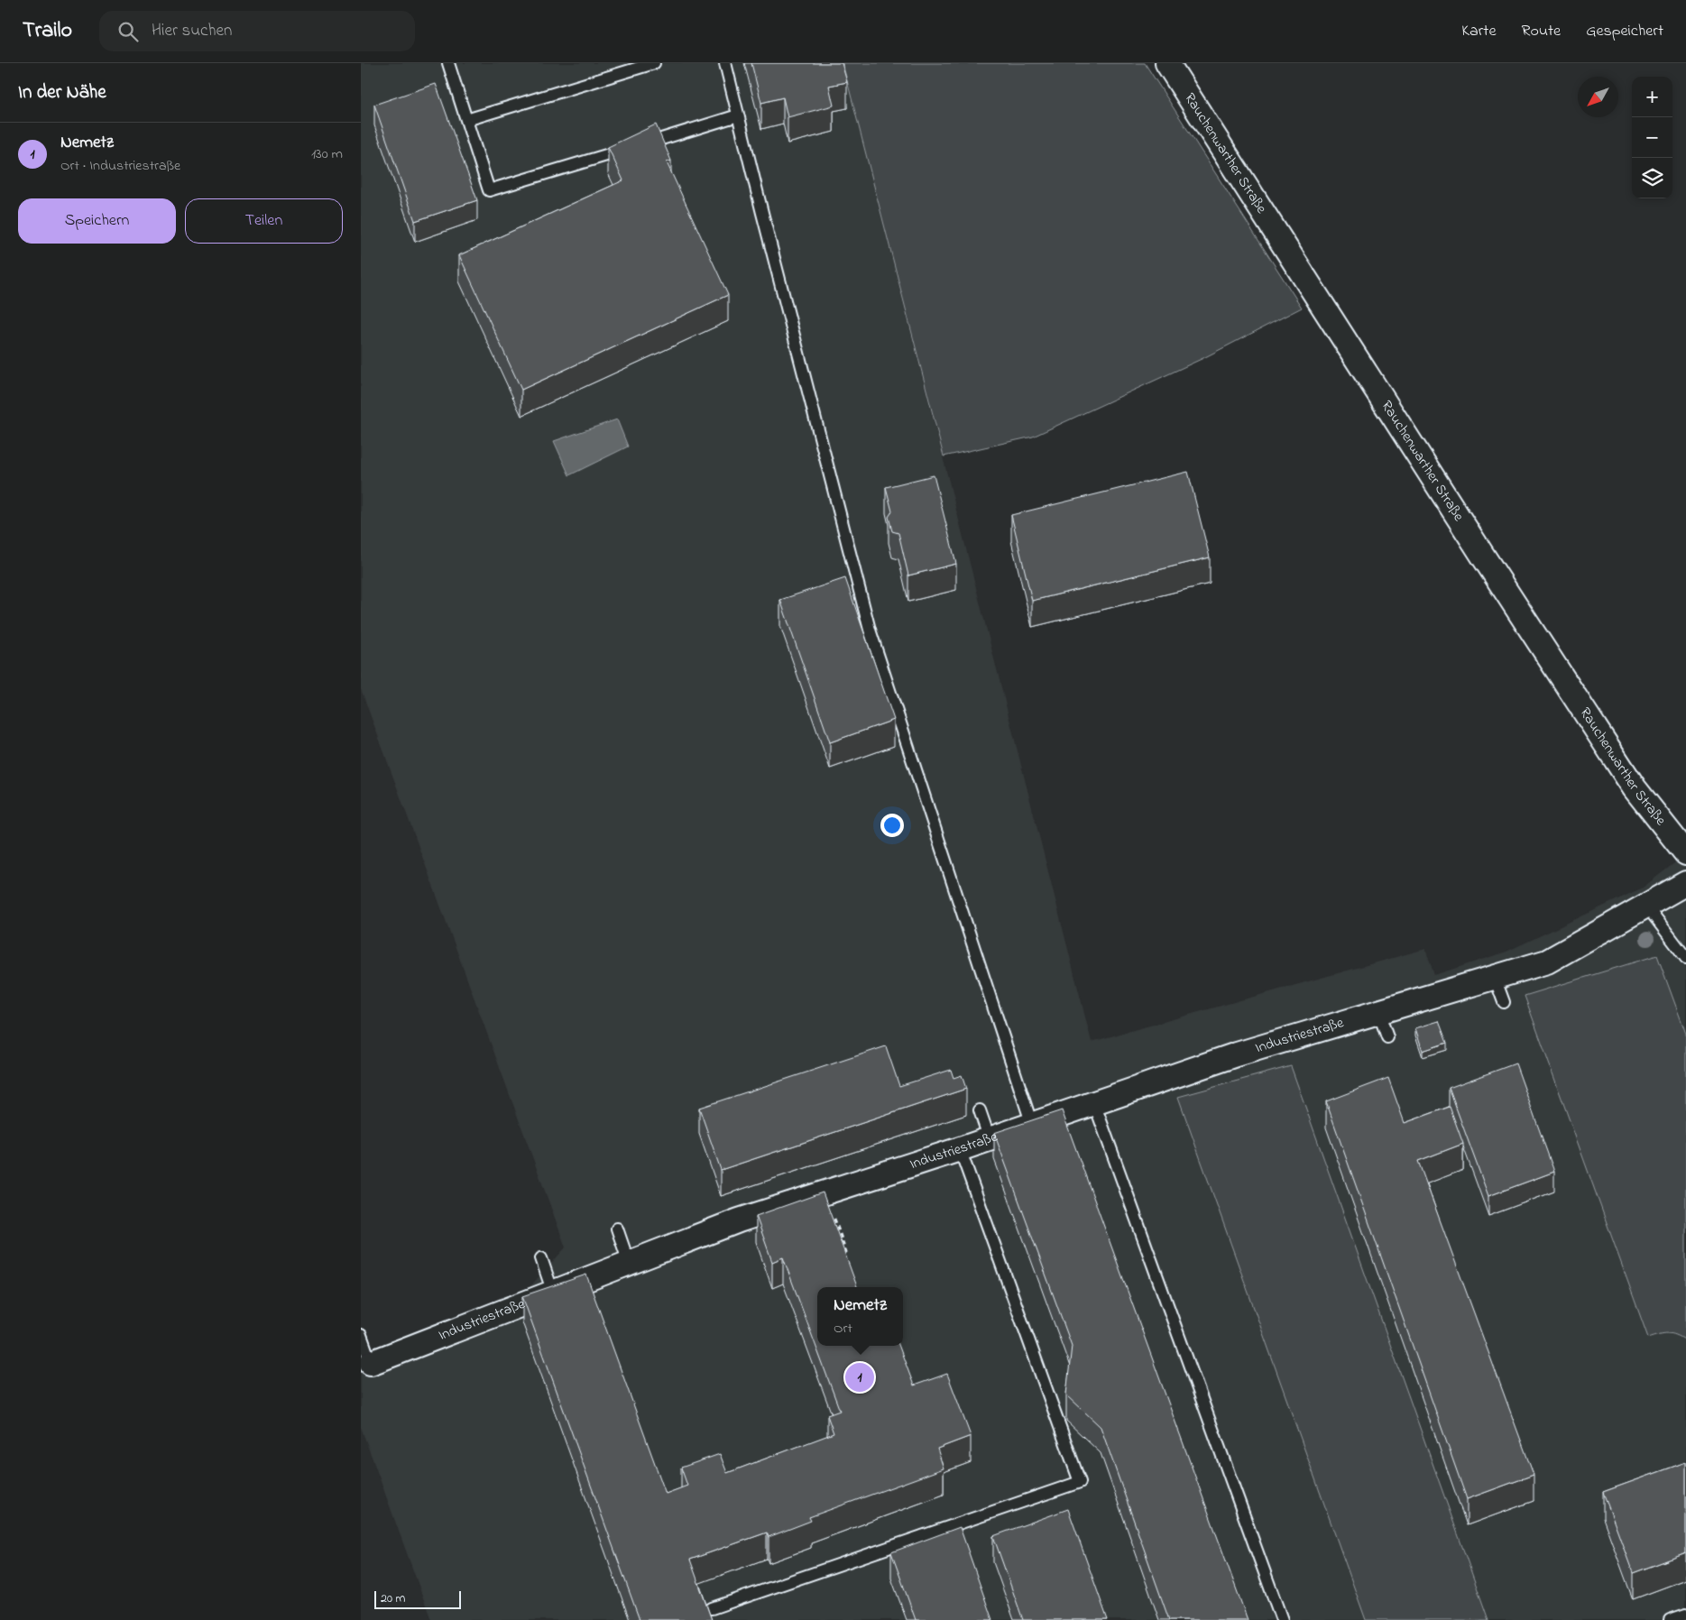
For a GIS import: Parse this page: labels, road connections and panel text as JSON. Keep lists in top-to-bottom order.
{
  "streets": {
    "street": ["Rauchenwarther Straße", "Industriestraße"]
  },
  "scale_bar": "20 m",
  "north": "bottom left",
  "page": {
    "header": "Trailo",
    "search": "Hier suchen",
    "nav": ["Karte", "Route", "Gespeichert"],
    "heading": "In der Nähe",
    "map_buttons": ["+", "−"],
    "list": [
      {
        "mark": "1",
        "name": "Nemetz",
        "note": "Ort · Industriestraße",
        "value": "130 m"
      }
    ],
    "buttons": ["Speichern", "Teilen"],
    "popup": ["Nemetz", "Ort"],
    "pins": "1",
    "scale": "20 m"
  }
}
